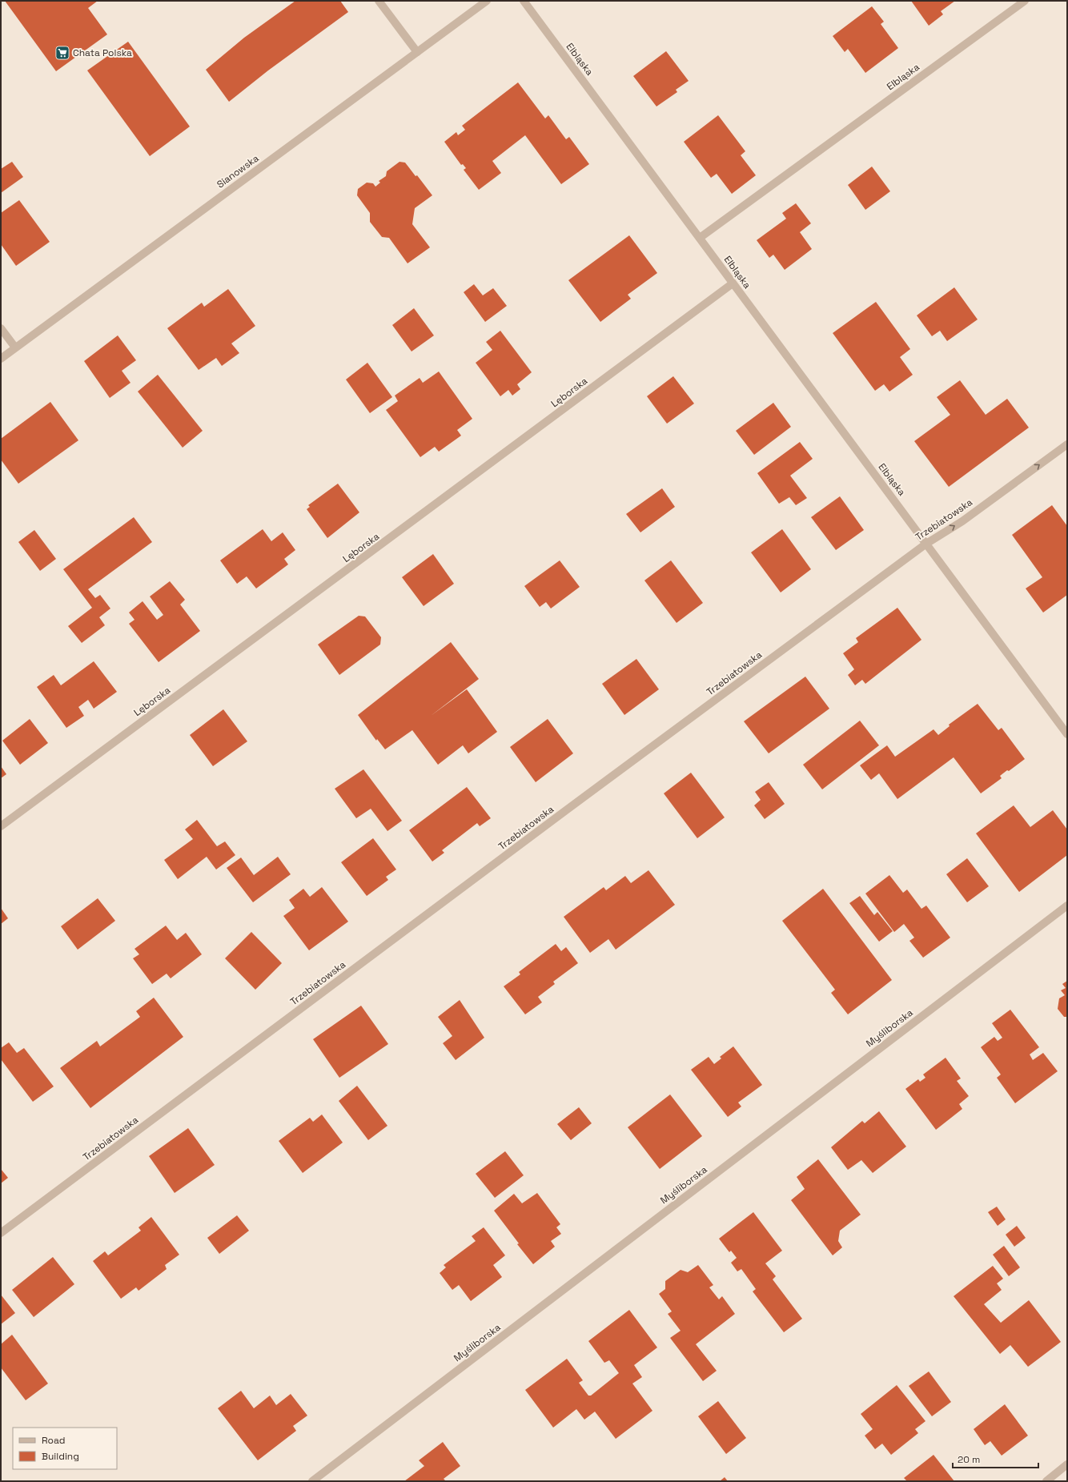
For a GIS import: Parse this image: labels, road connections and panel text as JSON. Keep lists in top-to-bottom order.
{
  "streets": {
    "street": [
      "Elbląska",
      "Sianowska",
      "Lęborska",
      "Trzebiatowska",
      "Myśliborska"
    ]
  },
  "crossings": [
    ["Elbląska", "Lęborska"],
    ["Elbląska", "Trzebiatowska"]
  ],
  "places": {
    "supermarket": ["Chata Polska"]
  },
  "legend": ["Road", "Building"],
  "scale_bar": "20 m"
}
